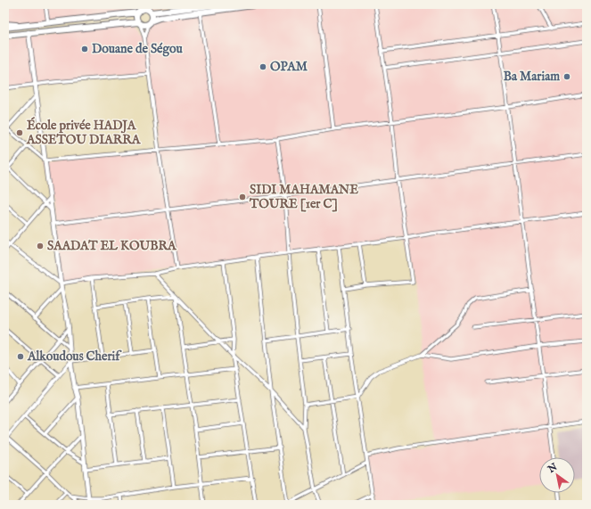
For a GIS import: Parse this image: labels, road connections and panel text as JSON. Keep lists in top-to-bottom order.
{
  "places": [
    "Douane de Ségou",
    "OPAM",
    "Ba Mariam",
    "École privée HADJA ASSETOU DIARRA",
    "SIDI MAHAMANE TOURE [1er C]",
    "SAADAT EL KOUBRA",
    "Alkoudous Cherif"
  ],
  "north": "top left"
}
